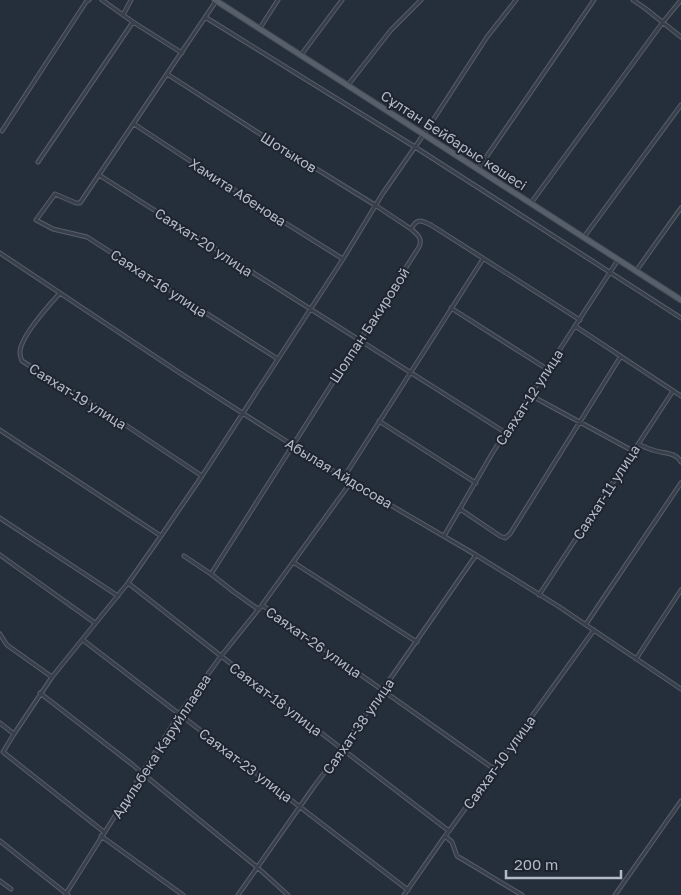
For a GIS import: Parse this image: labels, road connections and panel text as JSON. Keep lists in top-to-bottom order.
{
  "streets": {
    "main road": ["Сұлтан Бейбарыс көшесі"],
    "street": [
      "Шотыков",
      "Хамита Абенова",
      "Саяхат-20 улица",
      "Саяхат-16 улица",
      "Шолпан Бакировой",
      "Саяхат-19 улица",
      "Саяхат-12 улица",
      "Абылая Айдосова",
      "Саяхат-11 улица",
      "Саяхат-26 улица",
      "Саяхат-18 улица",
      "Саяхат-38 улица",
      "Адильбека Каруйллаева",
      "Саяхат-10 улица",
      "Саяхат-23 улица"
    ]
  },
  "crossings": [
    ["Сұлтан Бейбарыс көшесі", "Саяхат-12 улица"],
    ["Шотыков", "Шолпан Бакировой"],
    ["Саяхат-20 улица", "Саяхат-16 улица"],
    ["Саяхат-20 улица", "Шолпан Бакировой"],
    ["Саяхат-20 улица", "Саяхат-12 улица"],
    ["Шолпан Бакировой", "Абылая Айдосова"],
    ["Саяхат-19 улица", "Абылая Айдосова"],
    ["Саяхат-12 улица", "Абылая Айдосова"],
    ["Абылая Айдосова", "Саяхат-11 улица"],
    ["Абылая Айдосова", "Саяхат-38 улица"],
    ["Абылая Айдосова", "Саяхат-10 улица"],
    ["Саяхат-26 улица", "Саяхат-38 улица"],
    ["Саяхат-26 улица", "Адильбека Каруйллаева"],
    ["Саяхат-26 улица", "Саяхат-10 улица"],
    ["Саяхат-18 улица", "Саяхат-38 улица"],
    ["Саяхат-18 улица", "Адильбека Каруйллаева"],
    ["Саяхат-18 улица", "Саяхат-10 улица"],
    ["Саяхат-38 улица", "Саяхат-23 улица"],
    ["Адильбека Каруйллаева", "Саяхат-23 улица"],
    ["Саяхат-10 улица", "Саяхат-23 улица"]
  ],
  "scale_bar": "200 m"
}
